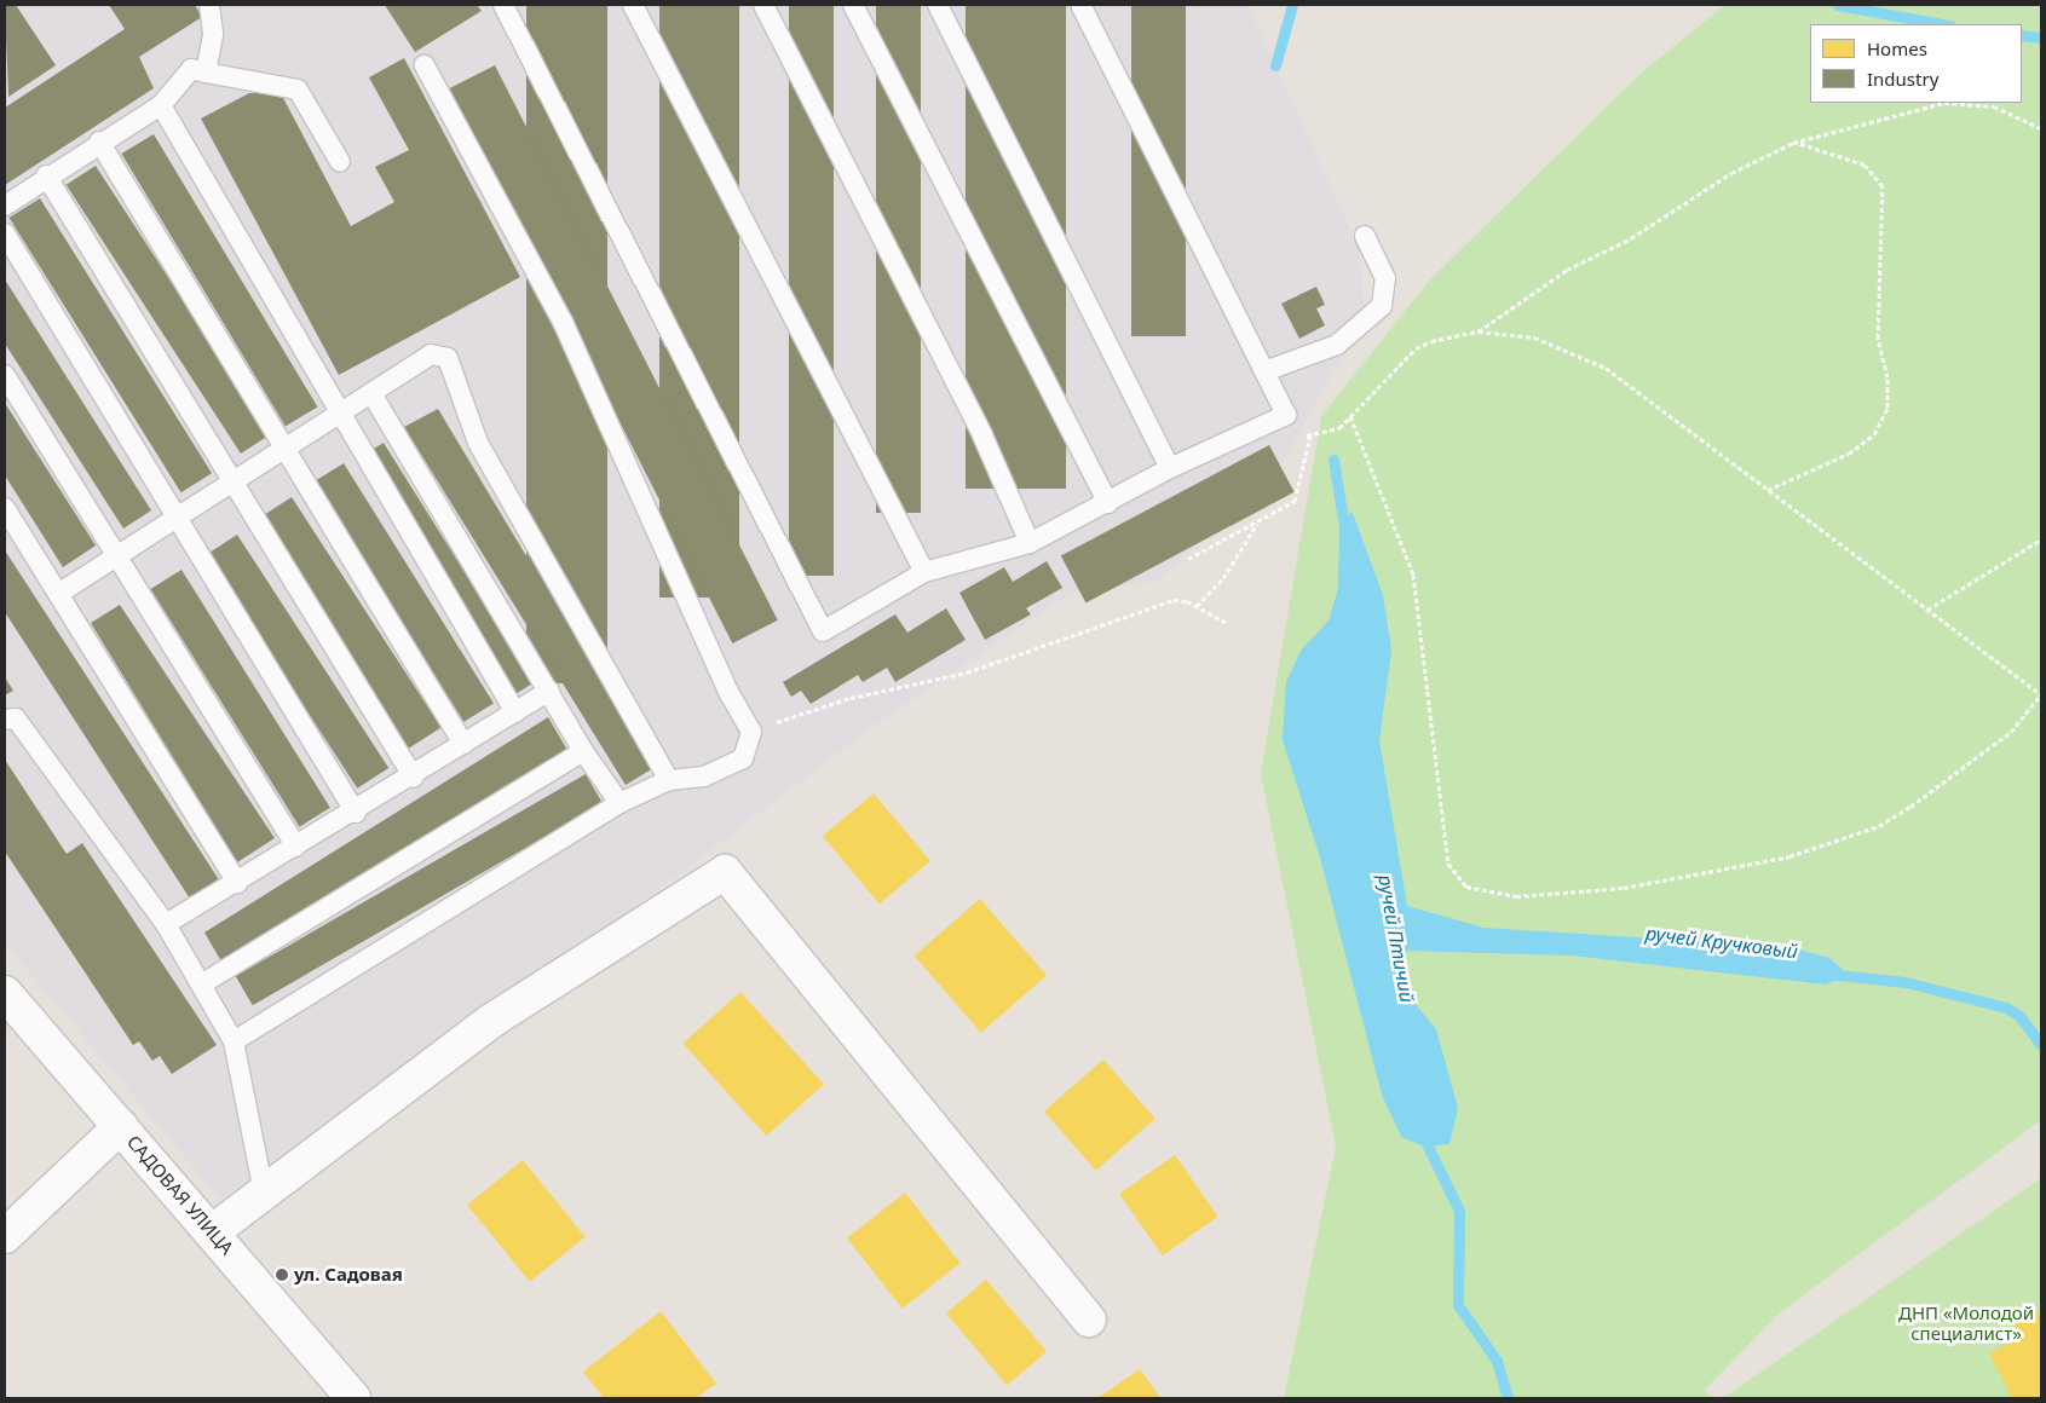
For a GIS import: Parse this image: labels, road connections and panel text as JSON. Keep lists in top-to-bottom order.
{
  "streets": {
    "street": ["САДОВАЯ УЛИЦА"]
  },
  "water": ["ручей Птичий", "ручей Кручковый"],
  "parks": ["ДНП «Молодой специалист»"],
  "places": ["ул. Садовая"],
  "legend": ["Homes", "Industry"]
}
